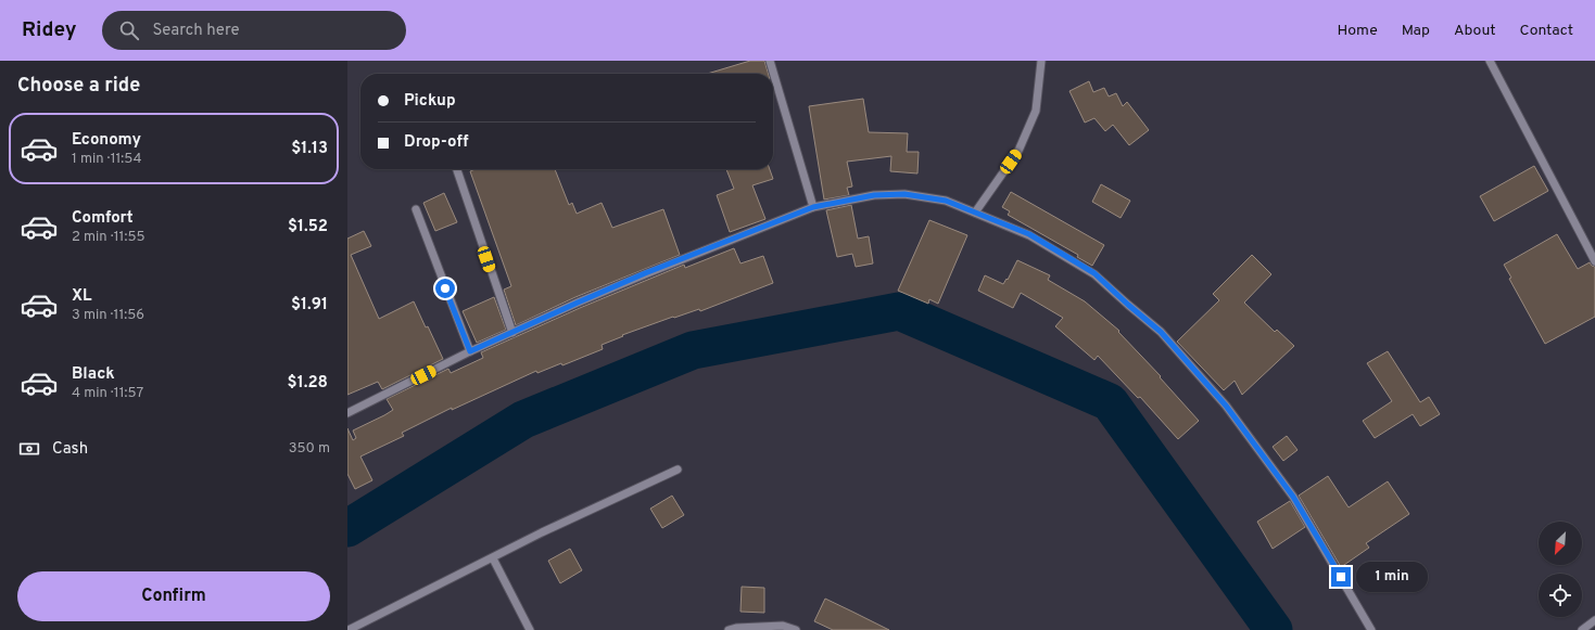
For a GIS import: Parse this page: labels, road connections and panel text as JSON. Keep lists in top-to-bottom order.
{
  "north": "bottom left",
  "page": {
    "header": "Ridey",
    "search": "Search here",
    "nav": [
      "Home",
      "Map",
      "About",
      "Contact"
    ],
    "heading": "Choose a ride",
    "banner": ["Pickup", "Drop-off"],
    "list": [
      {
        "name": "Economy",
        "note": "1 min · 11:54",
        "value": "$1.13"
      },
      {
        "name": "Comfort",
        "note": "2 min · 11:55",
        "value": "$1.52"
      },
      {
        "name": "XL",
        "note": "3 min · 11:56",
        "value": "$1.91"
      },
      {
        "name": "Black",
        "note": "4 min · 11:57",
        "value": "$1.28"
      }
    ],
    "pay": ["Cash", "350 m"],
    "bubble": "1 min",
    "buttons": "Confirm"
  }
}
